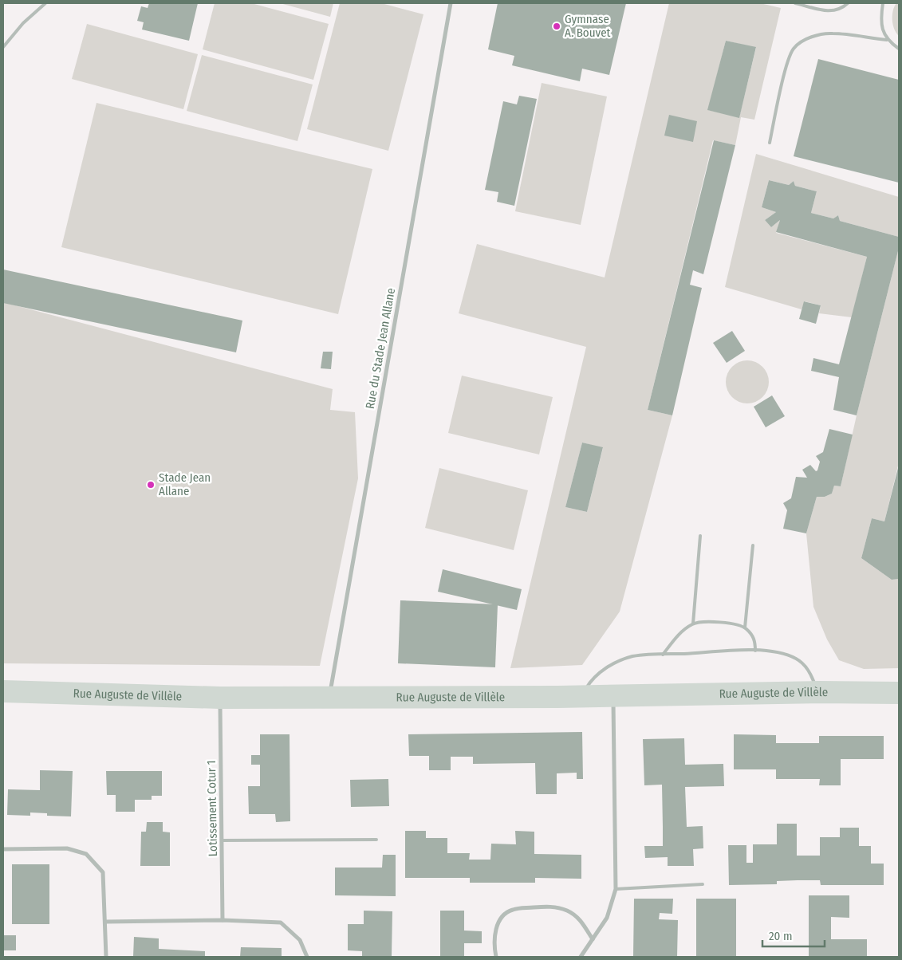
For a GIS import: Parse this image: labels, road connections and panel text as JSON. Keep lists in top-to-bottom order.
{
  "streets": {
    "main road": ["Rue Auguste de Villèle"],
    "street": ["Rue du Stade Jean Allane", "Lotissement Cotur 1"]
  },
  "crossings": [
    ["Rue du Stade Jean Allane", "Rue Auguste de Villèle"],
    ["Rue Auguste de Villèle", "Lotissement Cotur 1"]
  ],
  "places": ["Gymnase A. Bouvet", "Stade Jean Allane"],
  "scale_bar": "20 m"
}
